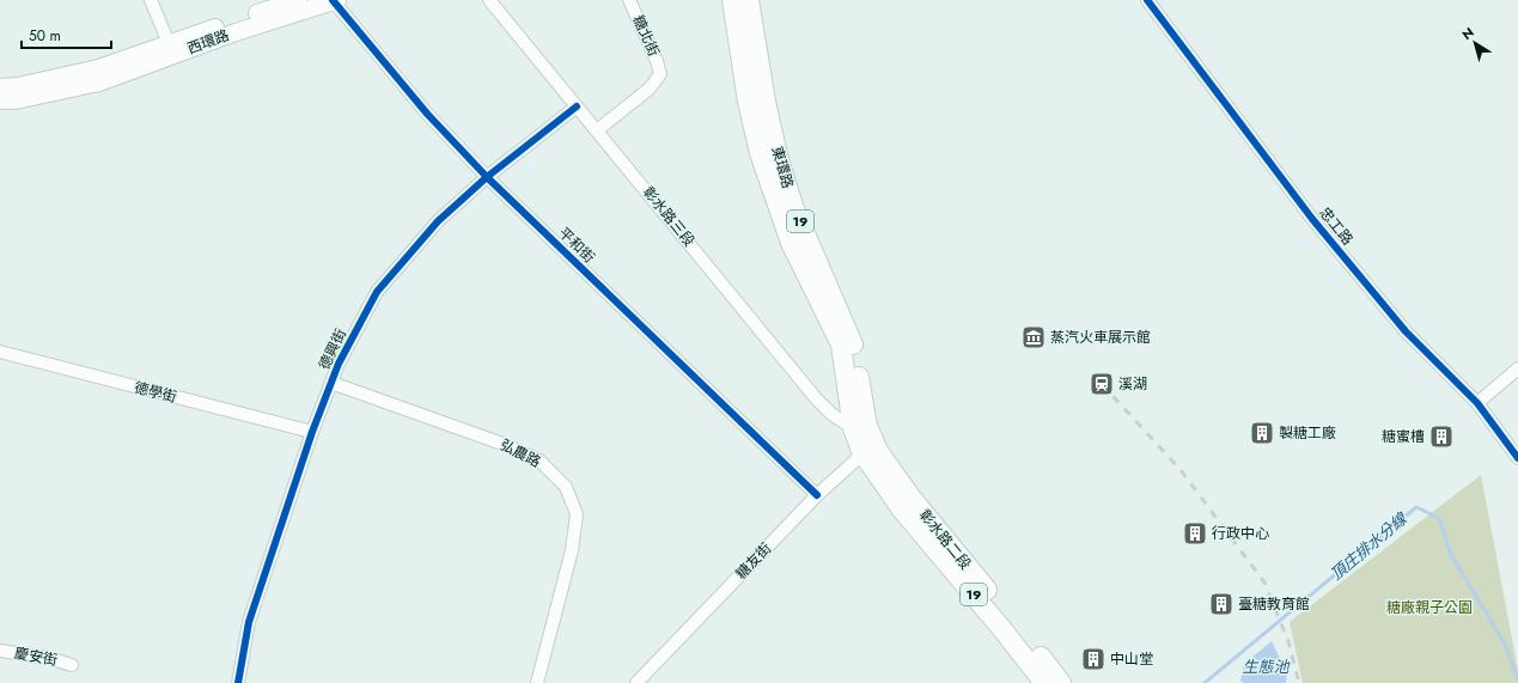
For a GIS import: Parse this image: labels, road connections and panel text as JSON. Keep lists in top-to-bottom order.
{
  "streets": {
    "main road": [
      "西環路",
      "東環路",
      "19",
      "彰水路二段"
    ],
    "street": [
      "糖北街",
      "彰水路三段",
      "忠工路",
      "平和街",
      "德興街",
      "德學街",
      "弘農路",
      "糖友街",
      "慶安街"
    ]
  },
  "crossings": [
    ["糖北街", "彰水路三段"],
    ["西環路", "平和街"],
    ["東環路", "彰水路三段"],
    ["東環路", "19"],
    ["東環路", "彰水路二段"],
    ["東環路", "糖友街"],
    ["彰水路三段", "19"],
    ["彰水路三段", "德興街"],
    ["19", "彰水路二段"],
    ["19", "糖友街"],
    ["平和街", "德興街"],
    ["平和街", "糖友街"],
    ["德興街", "德學街"],
    ["德興街", "弘農路"],
    ["彰水路二段", "糖友街"]
  ],
  "water": ["頂庄排水分線", "生態池"],
  "parks": ["糖廠親子公園"],
  "places": {
    "museum": ["蒸汽火車展示館"],
    "station": ["溪湖"],
    "building": [
      "製糖工廠",
      "糖蜜槽",
      "行政中心",
      "臺糖教育館",
      "中山堂"
    ]
  },
  "scale_bar": "50 m",
  "north": "top left"
}
